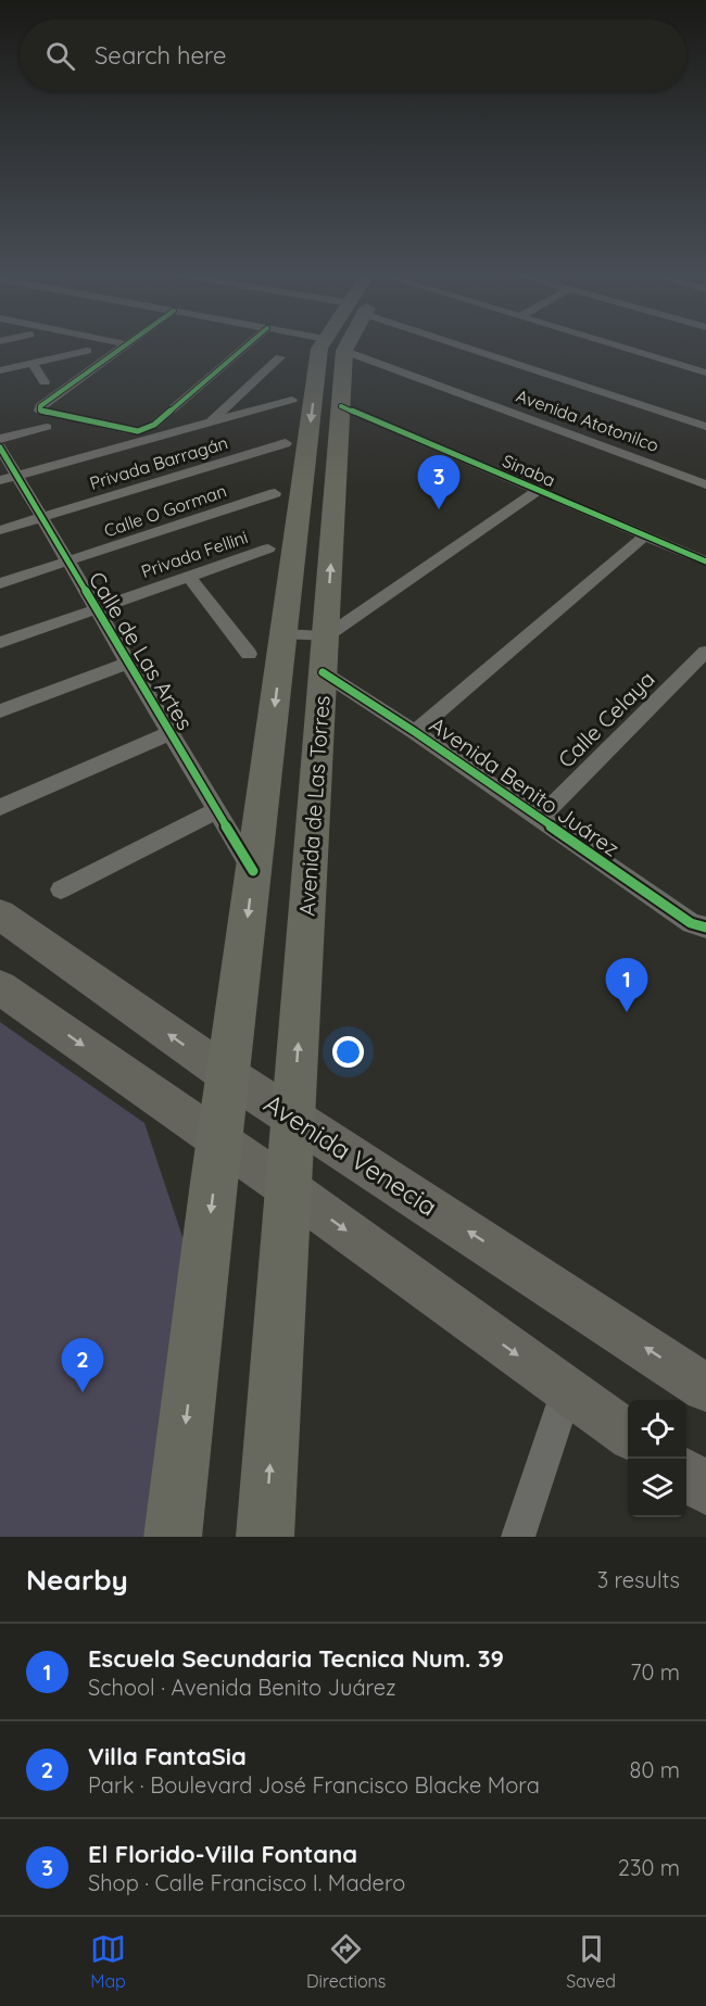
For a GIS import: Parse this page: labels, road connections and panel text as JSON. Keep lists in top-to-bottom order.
{
  "streets": {
    "main road": ["Avenida de Las Torres", "Avenida Venecia"],
    "street": [
      "Avenida Atotonilco",
      "Privada Barragán",
      "Sinaba",
      "Calle O Gorman",
      "Privada Fellini",
      "Calle de Las Artes",
      "Calle Celaya",
      "Avenida Benito Juárez"
    ]
  },
  "crossings": [
    ["Privada Barragán", "Calle de Las Artes"],
    ["Sinaba", "Avenida de Las Torres"],
    ["Calle O Gorman", "Calle de Las Artes"],
    ["Privada Fellini", "Calle de Las Artes"],
    ["Calle de Las Artes", "Avenida de Las Torres"],
    ["Calle Celaya", "Avenida Benito Juárez"],
    ["Avenida Benito Juárez", "Avenida de Las Torres"],
    ["Avenida de Las Torres", "Avenida Venecia"]
  ],
  "page": {
    "search": "Search here",
    "pins": ["3", "1", "2"],
    "heading": ["Nearby", "3 results"],
    "list": [
      {
        "mark": "1",
        "name": "Escuela Secundaria Tecnica Num. 39",
        "note": "School · Avenida Benito Juárez",
        "value": "70 m"
      },
      {
        "mark": "2",
        "name": "Villa FantaSia",
        "note": "Park · Boulevard José Francisco Blacke Mora",
        "value": "80 m"
      },
      {
        "mark": "3",
        "name": "El Florido-Villa Fontana",
        "note": "Shop · Calle Francisco I. Madero",
        "value": "230 m"
      }
    ],
    "nav": ["Map", "Directions", "Saved"]
  }
}
